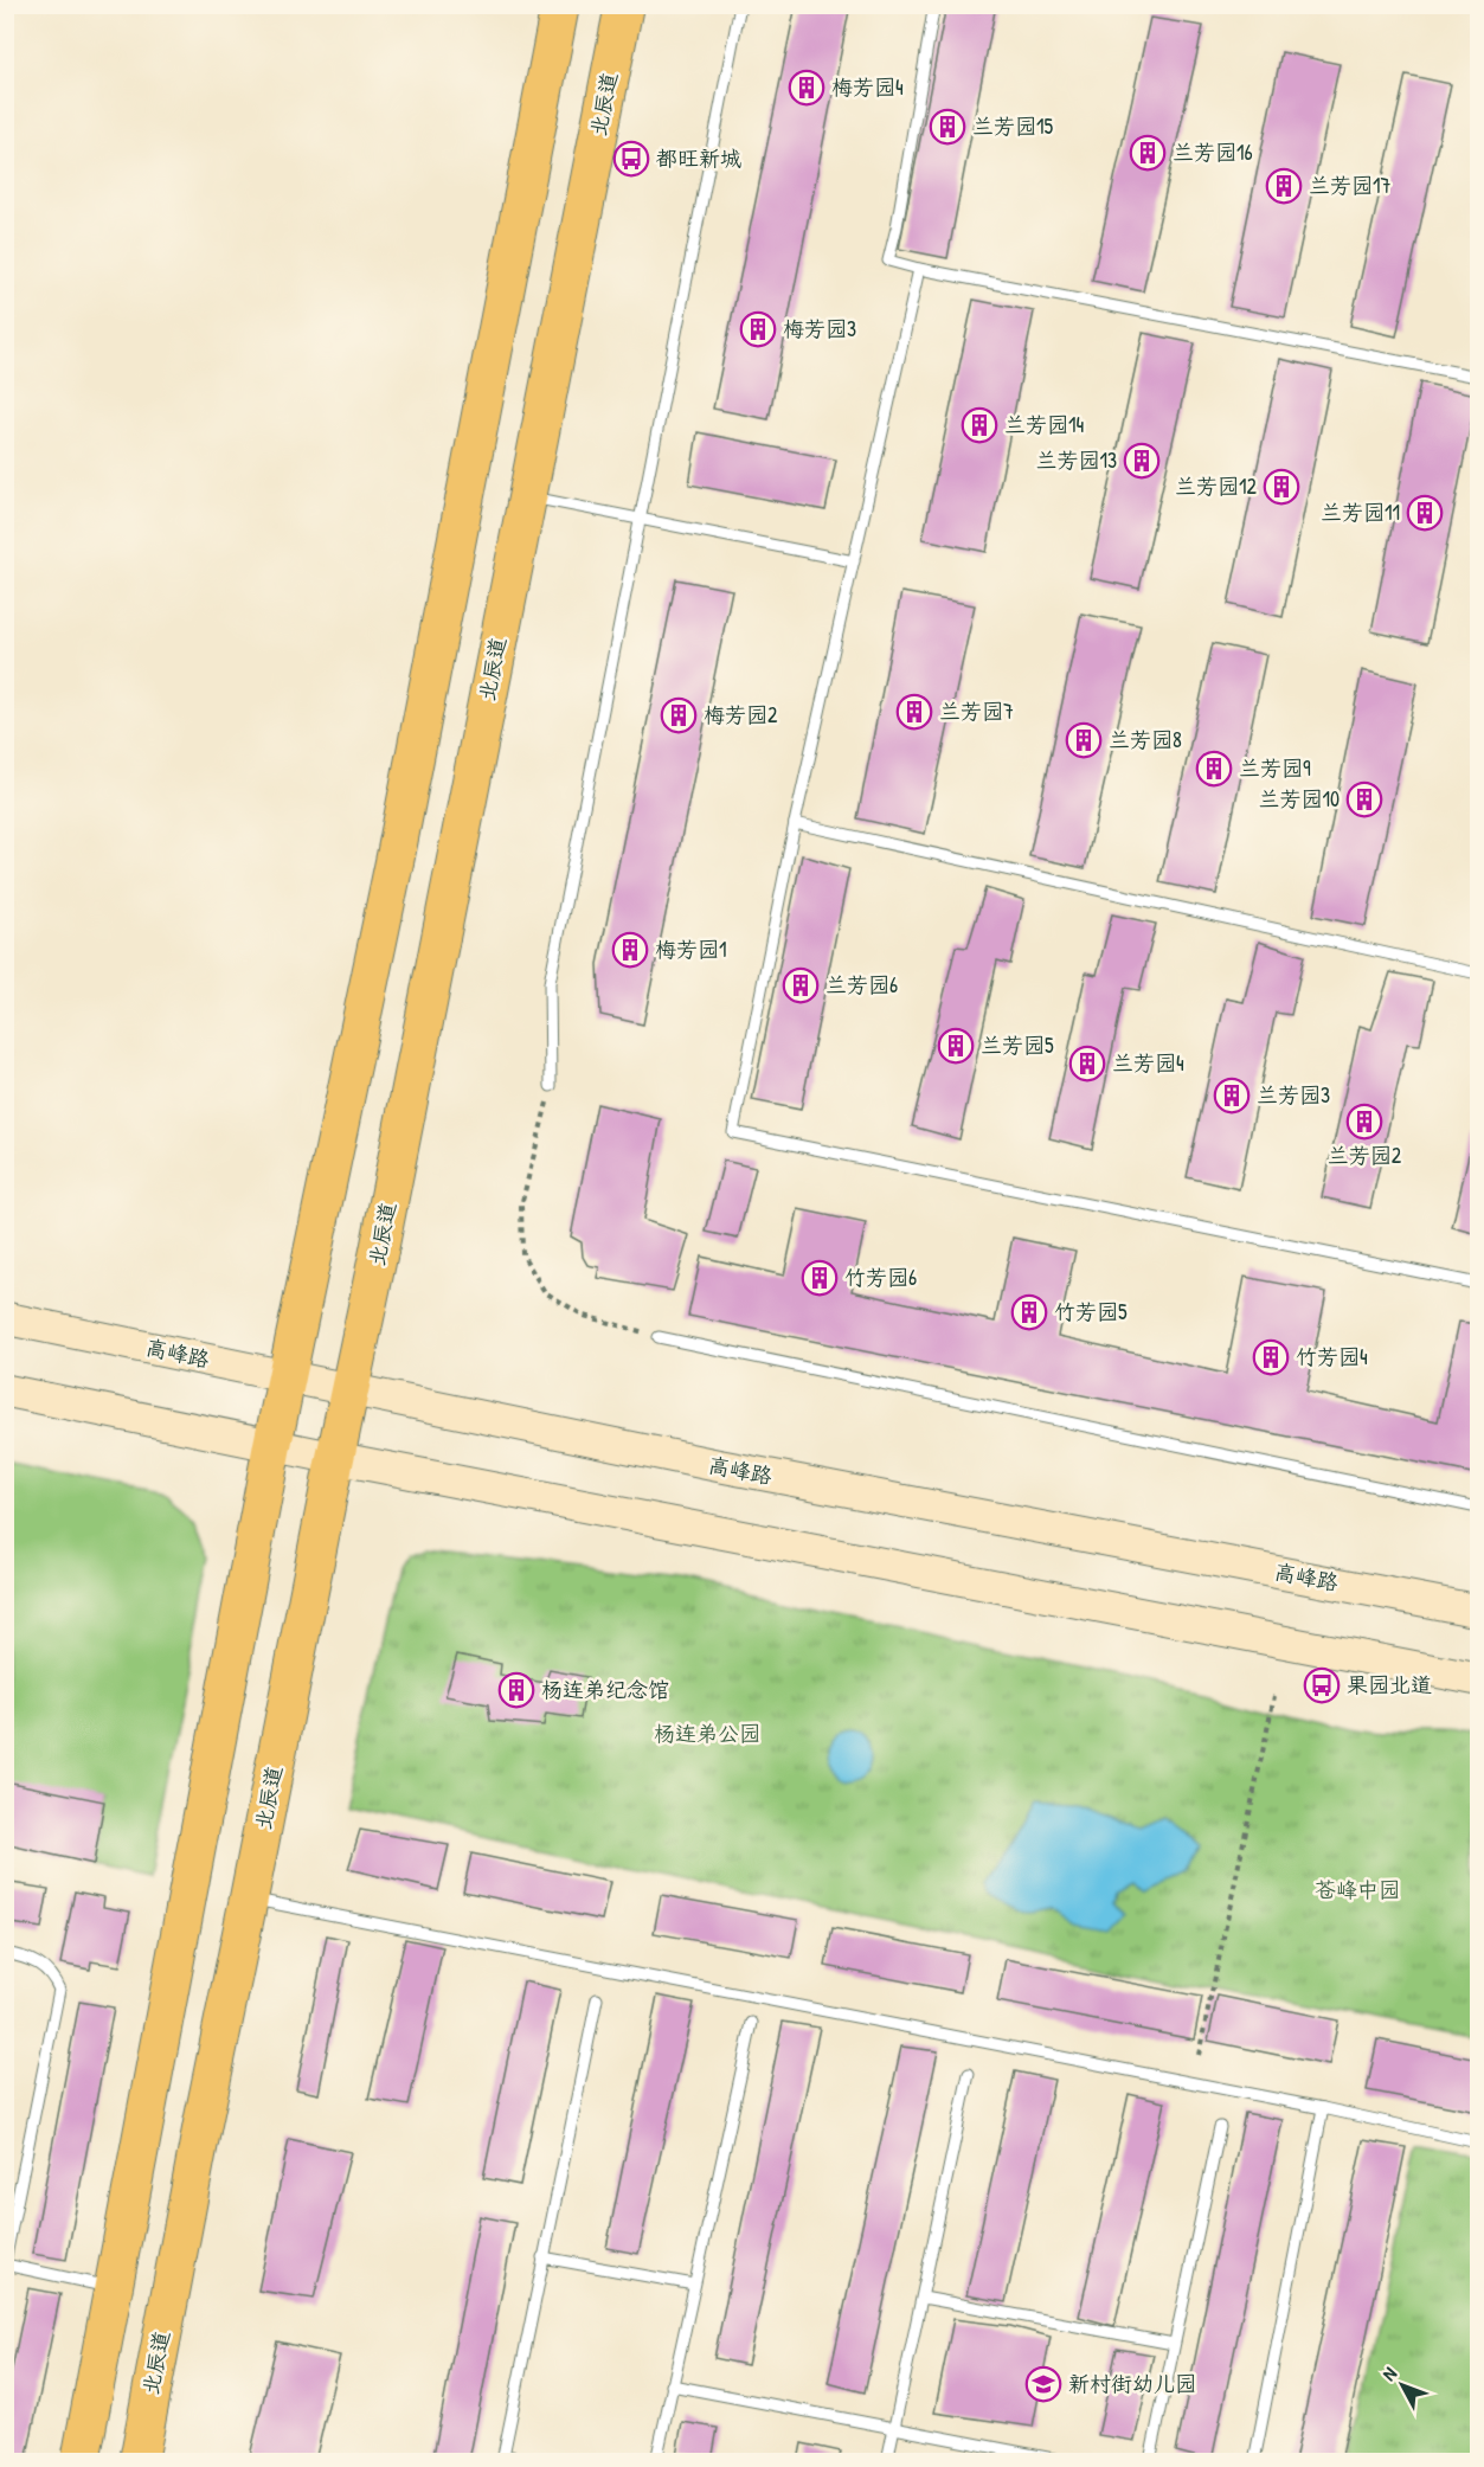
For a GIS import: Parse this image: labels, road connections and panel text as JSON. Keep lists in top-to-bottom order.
{
  "streets": {
    "main road": ["北辰道", "高峰路"]
  },
  "crossings": [
    ["北辰道", "高峰路"]
  ],
  "parks": ["杨连弟公园", "苍峰中园"],
  "places": {
    "building": [
      "梅芳园4",
      "兰芳园15",
      "兰芳园16",
      "兰芳园17",
      "梅芳园3",
      "兰芳园14",
      "兰芳园13",
      "兰芳园12",
      "兰芳园11",
      "兰芳园7",
      "梅芳园2",
      "兰芳园8",
      "兰芳园9",
      "兰芳园10",
      "梅芳园1",
      "兰芳园6",
      "兰芳园5",
      "兰芳园4",
      "兰芳园3",
      "兰芳园2",
      "竹芳园6",
      "竹芳园5",
      "竹芳园4",
      "杨连弟纪念馆"
    ],
    "bus stop": ["都旺新城", "果园北道"],
    "school or university": ["新村街幼儿园"]
  },
  "north": "top left"
}
